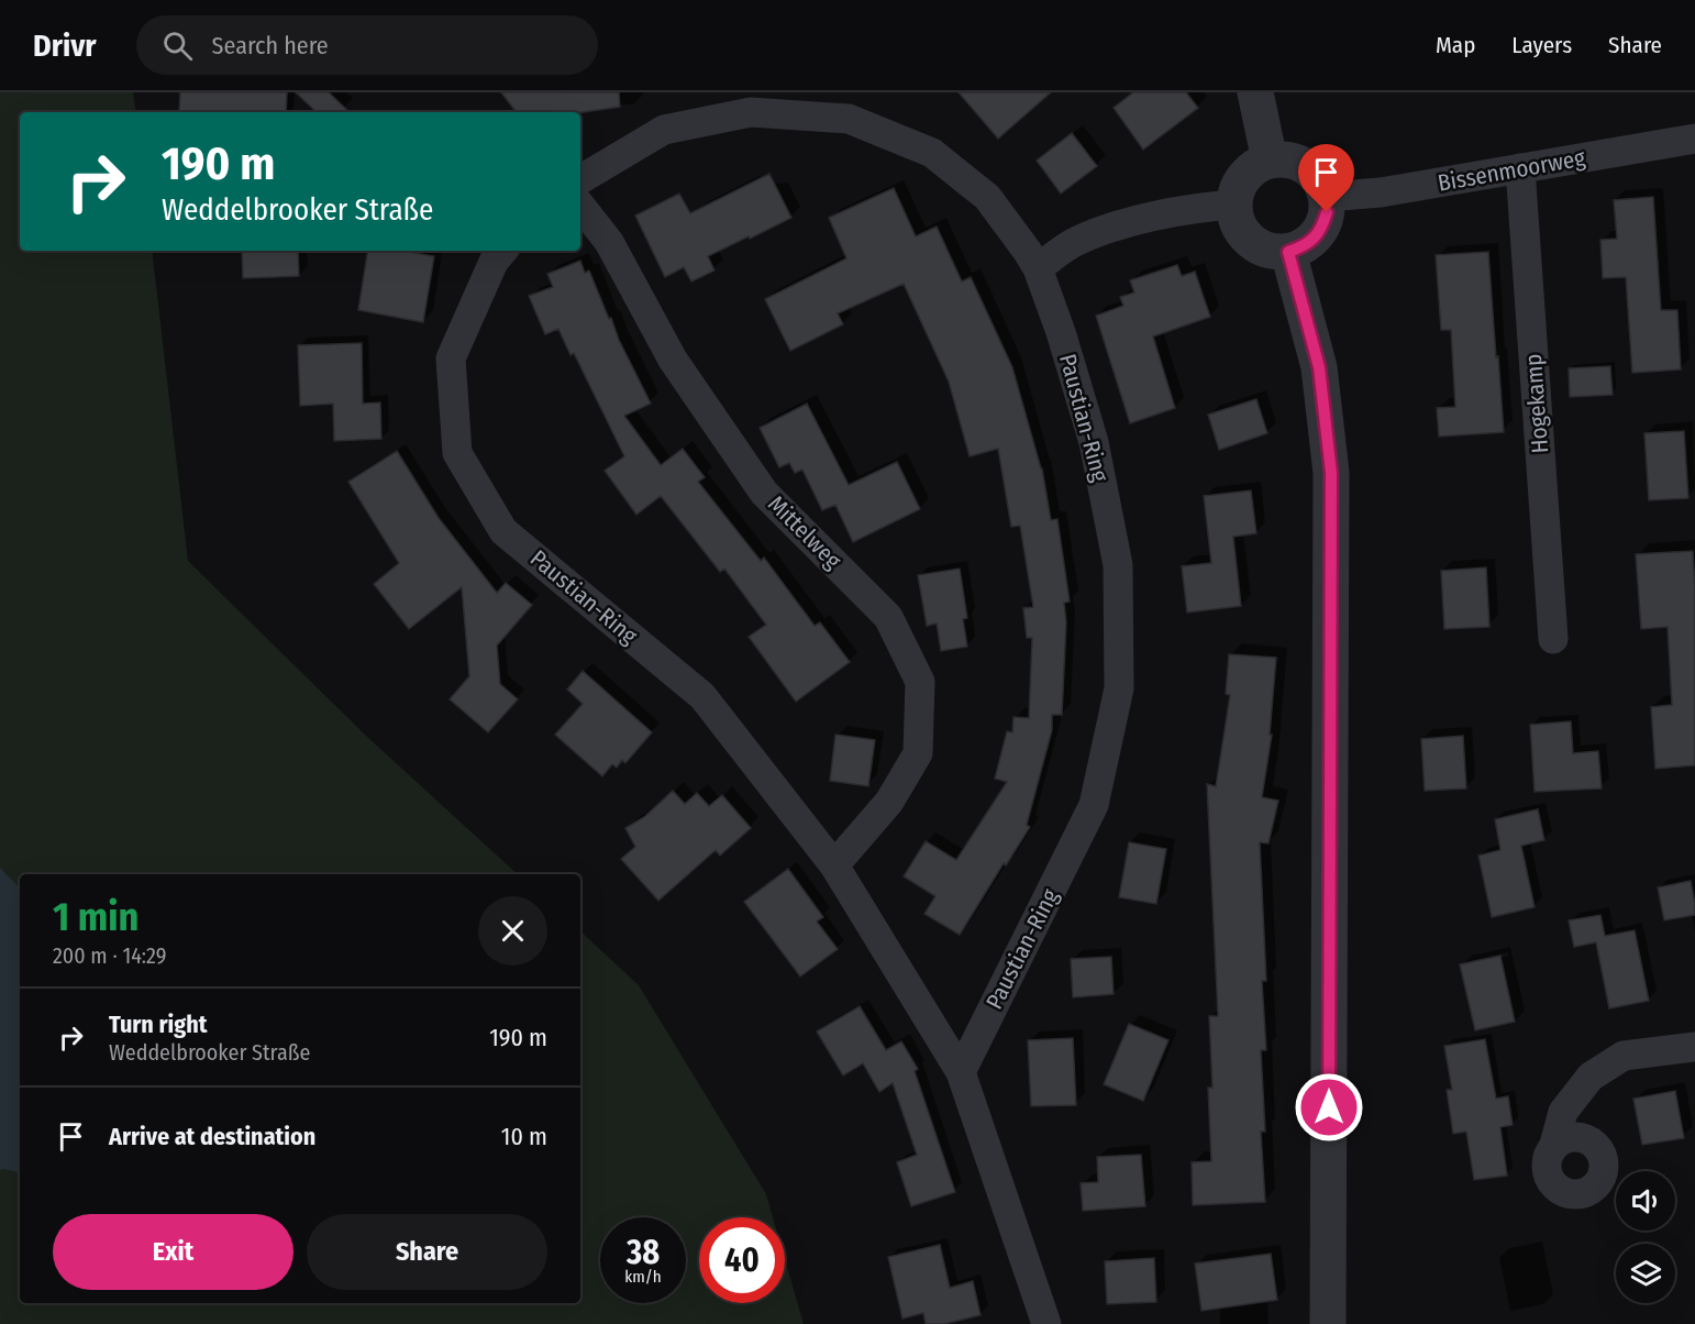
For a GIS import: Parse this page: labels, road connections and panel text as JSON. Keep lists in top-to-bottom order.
{
  "streets": {
    "street": [
      "Bissenmoorweg",
      "Hogekamp",
      "Paustian-Ring",
      "Mittelweg"
    ]
  },
  "crossings": [
    ["Bissenmoorweg", "Hogekamp"],
    ["Paustian-Ring", "Mittelweg"]
  ],
  "page": {
    "header": "Drivr",
    "search": "Search here",
    "nav": ["Map", "Layers", "Share"],
    "turn": ["190 m", "Weddelbrooker Straße"],
    "heading": ["1 min", "200 m · 14:29"],
    "list": [
      {
        "name": "Turn right",
        "note": "Weddelbrooker Straße",
        "value": "190 m"
      },
      {
        "name": "Arrive at destination",
        "value": "10 m"
      }
    ],
    "buttons": ["Exit", "Share"],
    "speed": "38 km/h",
    "limit": "40"
  }
}
